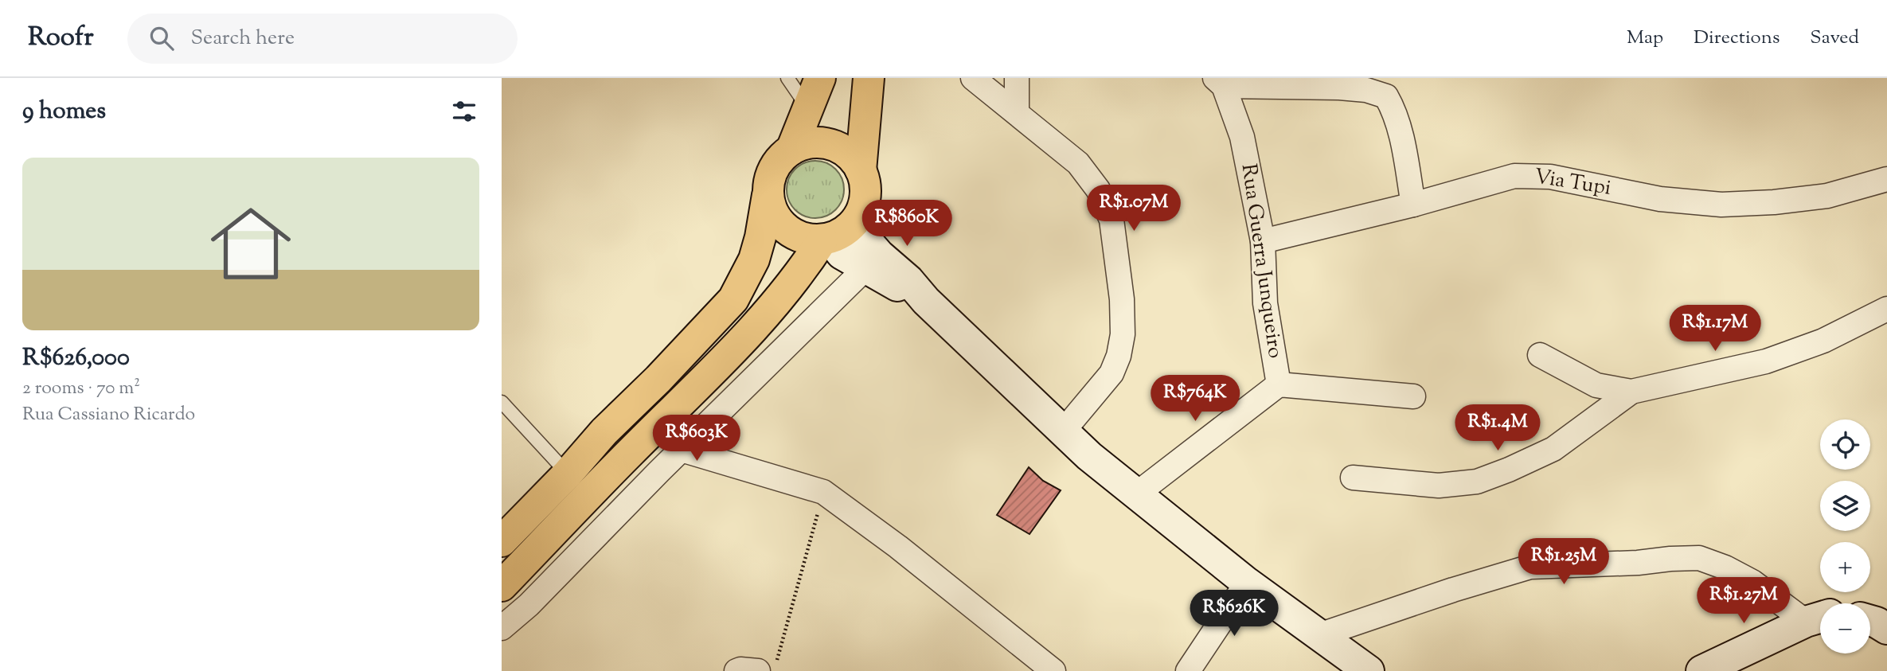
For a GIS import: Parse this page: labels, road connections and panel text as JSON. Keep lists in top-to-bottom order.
{
  "streets": {
    "street": ["Via Tupi", "Rua Guerra Junqueiro"]
  },
  "crossings": [
    ["Via Tupi", "Rua Guerra Junqueiro"]
  ],
  "page": {
    "header": "Roofr",
    "search": "Search here",
    "nav": ["Map", "Directions", "Saved"],
    "heading": "9 homes",
    "list": [
      {
        "name": "R$626,000",
        "note": "2 rooms · 70 m² · Rua Cassiano Ricardo"
      }
    ],
    "price": [
      "R$1.07M",
      "R$860K",
      "R$1.17M",
      "R$764K",
      "R$1.4M",
      "R$603K",
      "R$1.25M",
      "R$1.27M",
      "R$626K"
    ],
    "map_buttons": ["+", "−"]
  }
}
